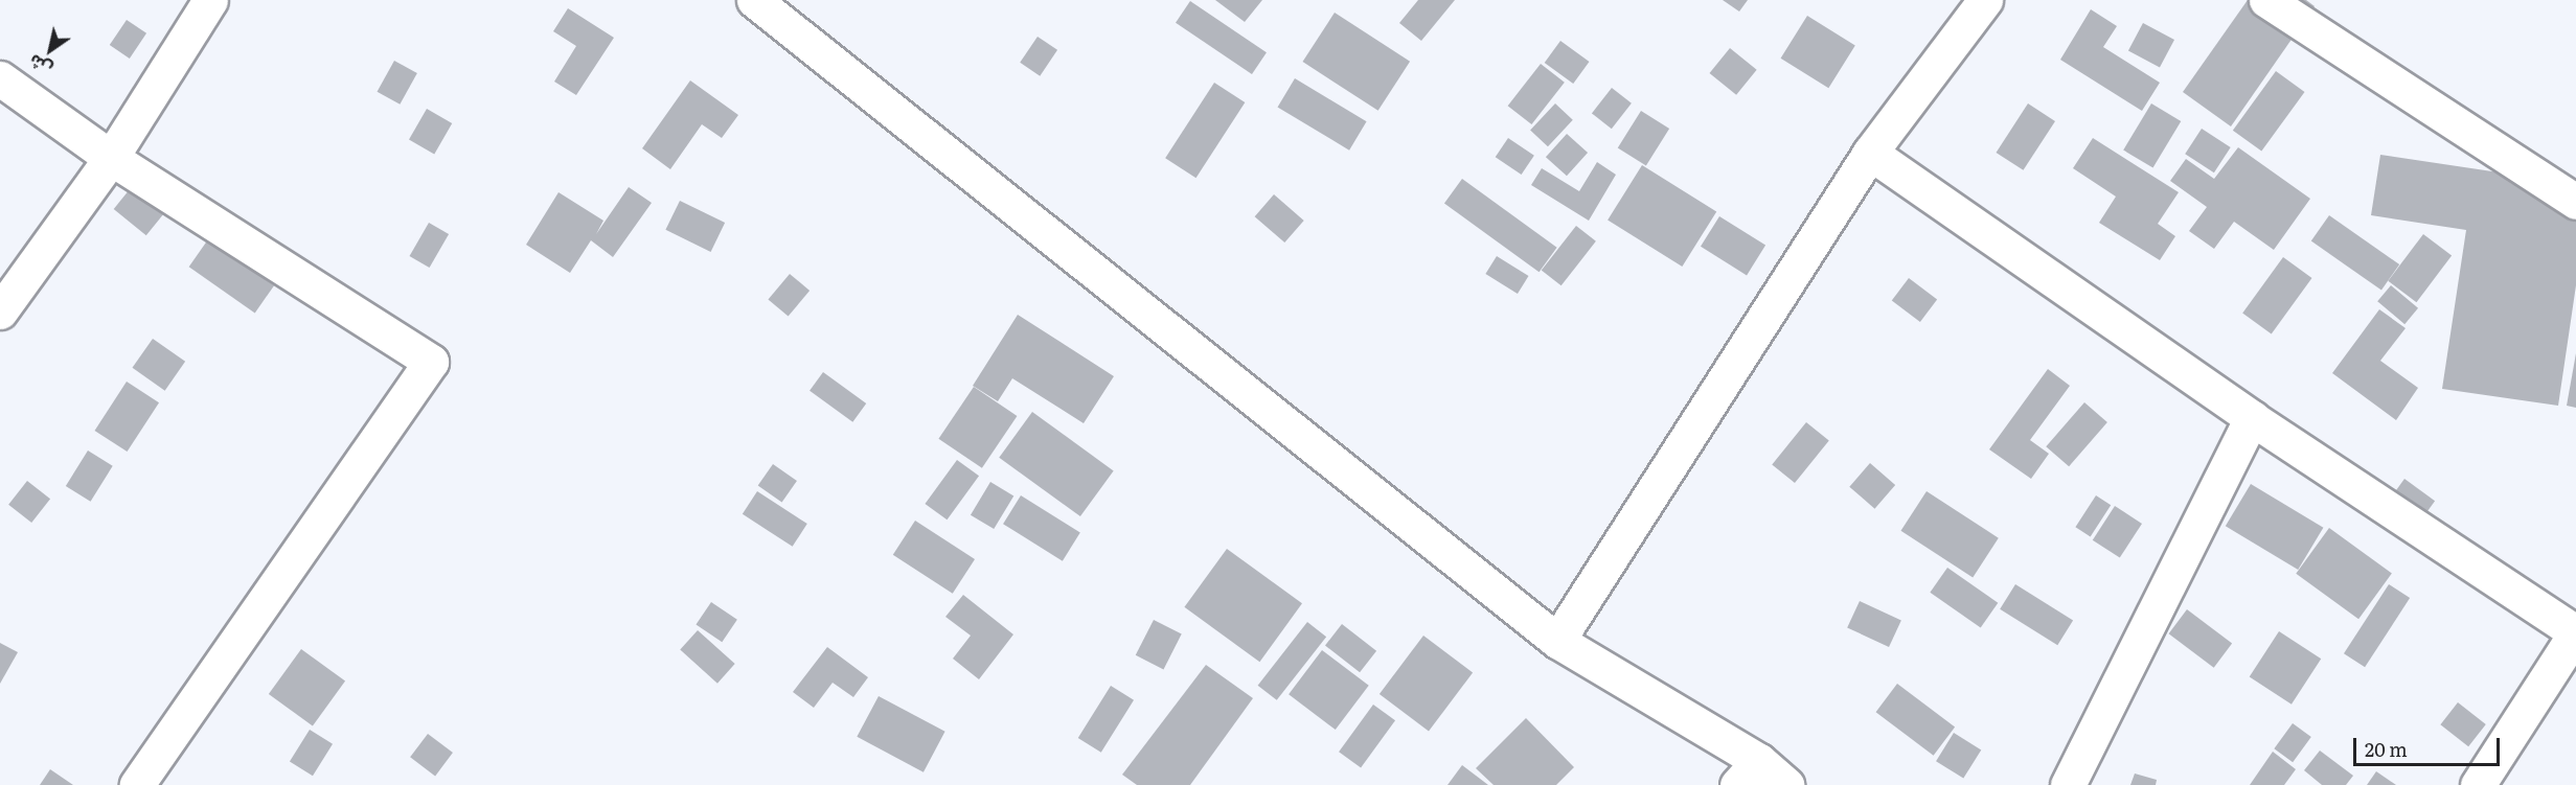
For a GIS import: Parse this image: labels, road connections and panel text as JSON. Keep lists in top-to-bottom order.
{
  "scale_bar": "20 m",
  "north": "bottom left"
}
